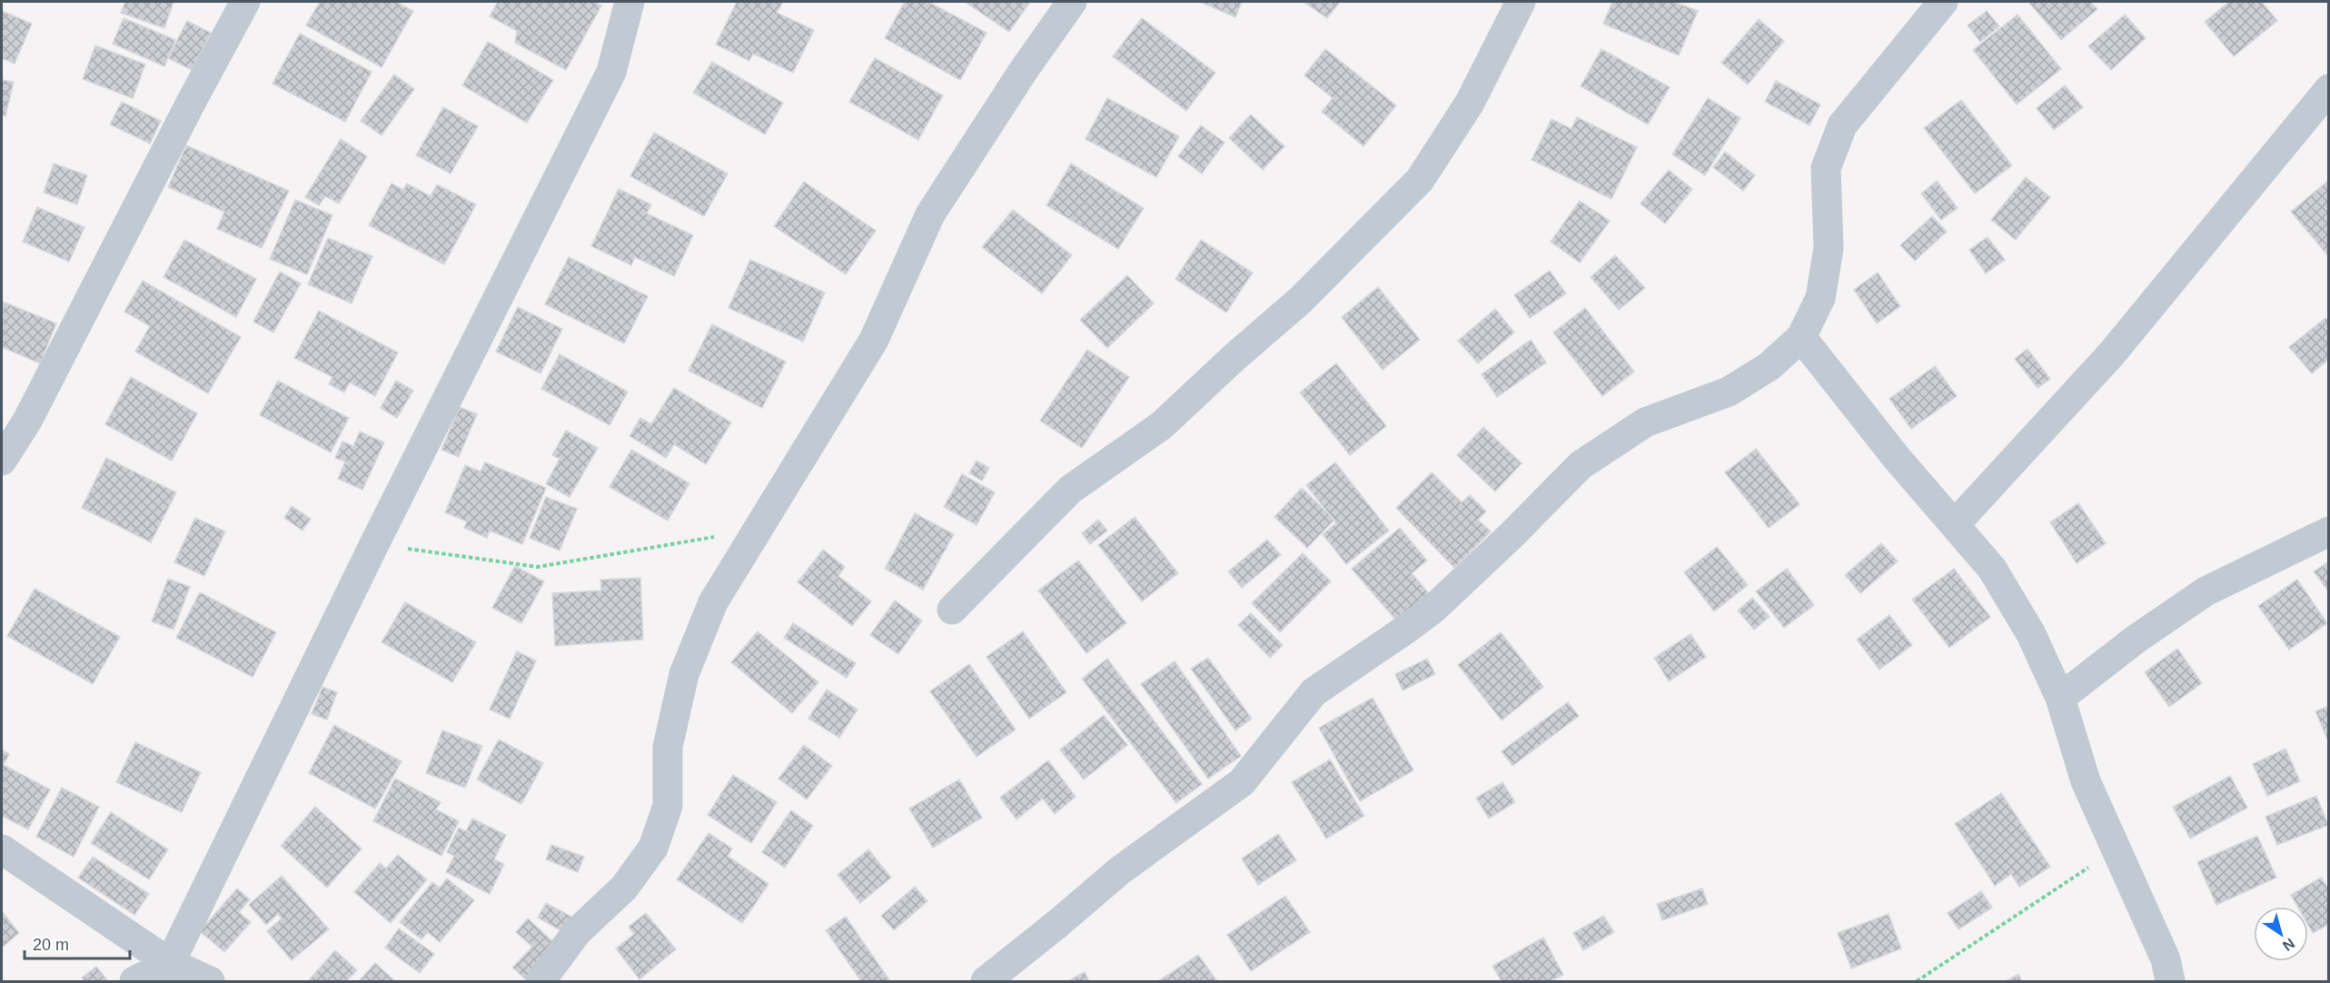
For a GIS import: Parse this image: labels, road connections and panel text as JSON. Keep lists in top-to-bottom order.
{
  "scale_bar": "20 m",
  "north": "bottom right"
}
